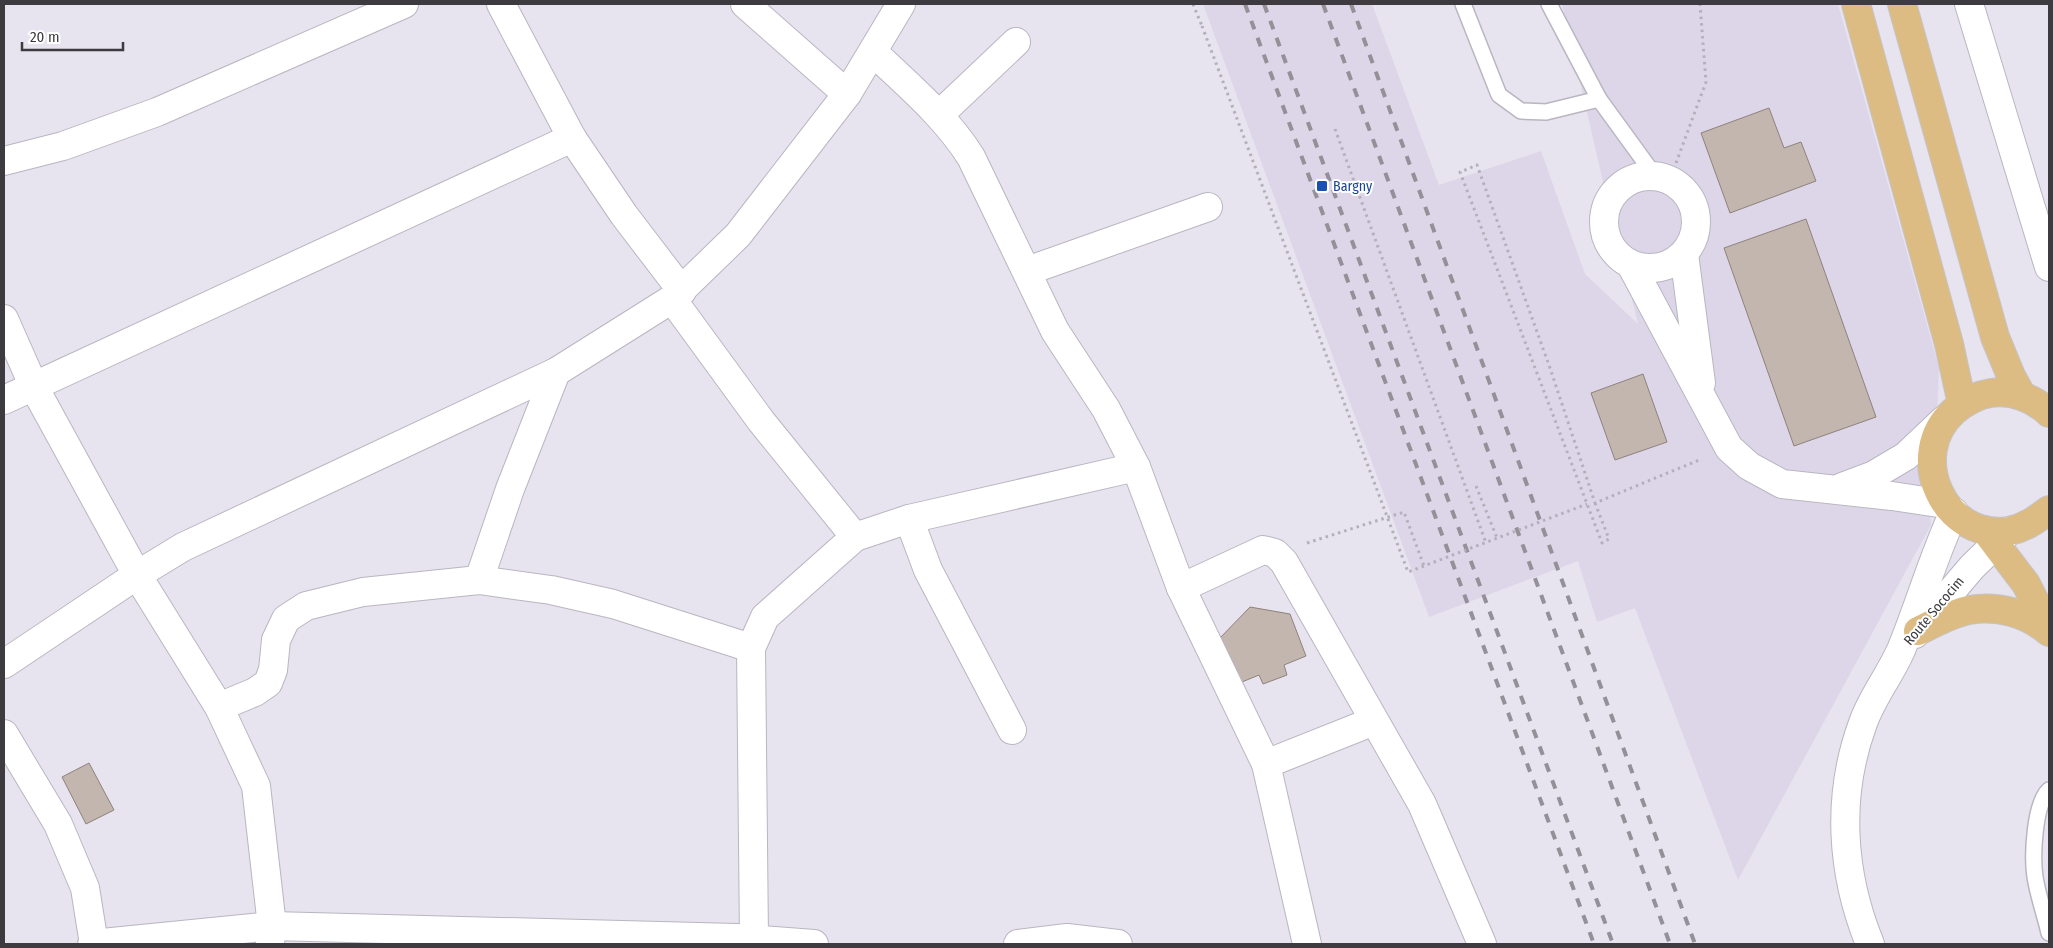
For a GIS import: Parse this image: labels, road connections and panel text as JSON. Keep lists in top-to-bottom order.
{
  "streets": {
    "street": ["Route Sococim"]
  },
  "places": {
    "transit": ["Bargny"]
  },
  "scale_bar": "20 m"
}
